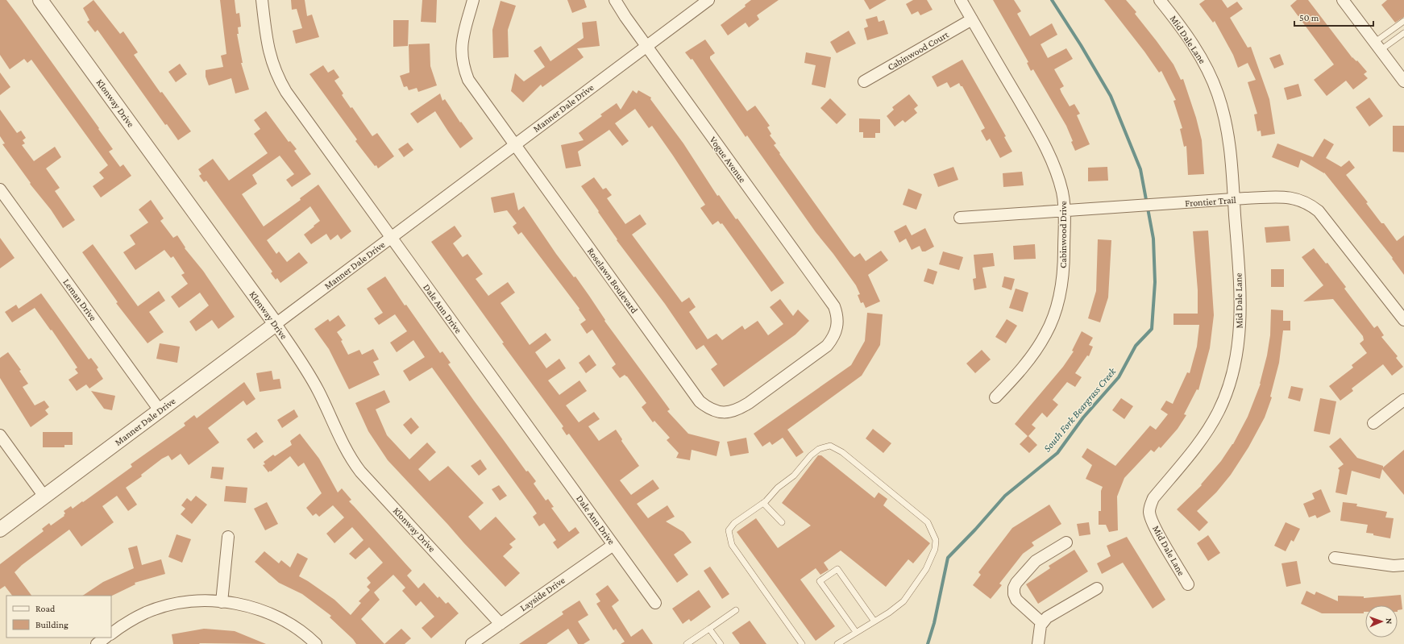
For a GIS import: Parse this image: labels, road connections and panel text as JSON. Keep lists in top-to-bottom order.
{
  "streets": {
    "street": [
      "Mid Dale Lane",
      "Cabinwood Court",
      "Klonway Drive",
      "Manner Dale Drive",
      "Vogue Avenue",
      "Frontier Trail",
      "Cabinwood Drive",
      "Roselawn Boulevard",
      "Leman Drive",
      "Dale Ann Drive",
      "Layside Drive"
    ]
  },
  "crossings": [
    ["Mid Dale Lane", "Frontier Trail"],
    ["Cabinwood Court", "Cabinwood Drive"],
    ["Klonway Drive", "Manner Dale Drive"],
    ["Klonway Drive", "Layside Drive"],
    ["Manner Dale Drive", "Vogue Avenue"],
    ["Manner Dale Drive", "Roselawn Boulevard"],
    ["Manner Dale Drive", "Leman Drive"],
    ["Manner Dale Drive", "Dale Ann Drive"],
    ["Vogue Avenue", "Roselawn Boulevard"],
    ["Frontier Trail", "Cabinwood Drive"],
    ["Dale Ann Drive", "Layside Drive"]
  ],
  "water": ["South Fork Beargrass Creek"],
  "legend": ["Road", "Building"],
  "scale_bar": "50 m",
  "north": "right"
}
